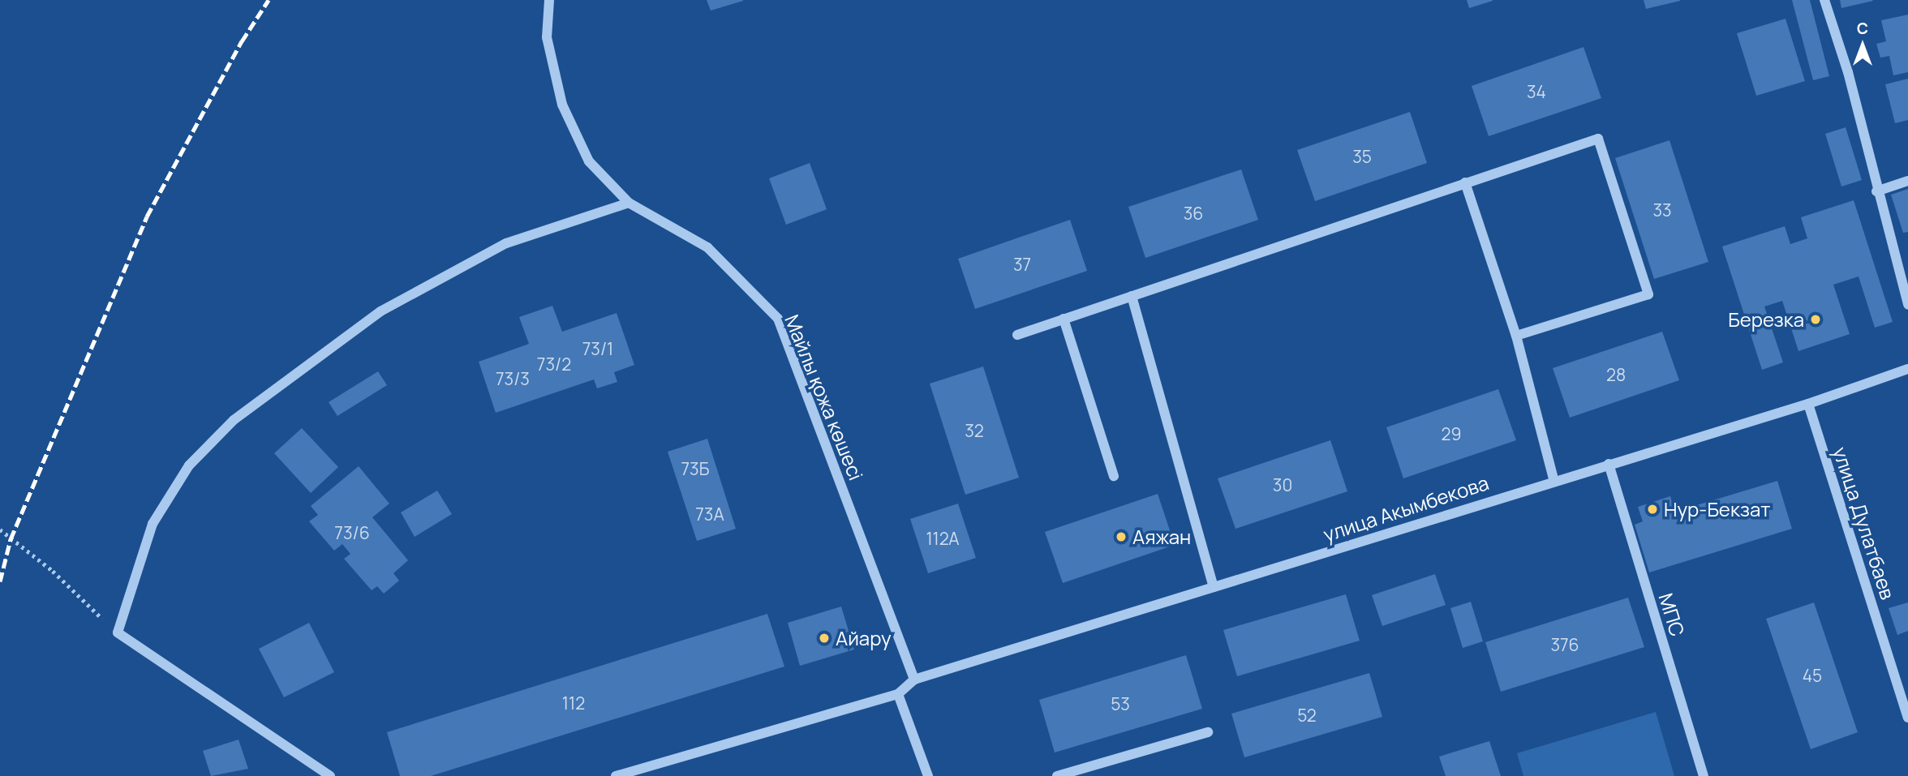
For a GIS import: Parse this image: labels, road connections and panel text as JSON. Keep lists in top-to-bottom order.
{
  "streets": {
    "street": [
      "Майлы қожа көшесі",
      "улица Акымбекова",
      "улица Дулатбаев",
      "МПС"
    ]
  },
  "crossings": [
    ["Майлы қожа көшесі", "улица Акымбекова"],
    ["улица Акымбекова", "улица Дулатбаев"],
    ["улица Акымбекова", "МПС"]
  ],
  "places": [
    "Березка",
    "Нур-Бекзат",
    "Аяжан",
    "Айару"
  ],
  "house_numbers": [
    "34",
    "35",
    "33",
    "36",
    "37",
    "73/1",
    "73/2",
    "28",
    "73/3",
    "32",
    "29",
    "73Б",
    "30",
    "73А",
    "73/6",
    "112А",
    "376",
    "45",
    "112",
    "53",
    "52"
  ],
  "north": "top"
}
